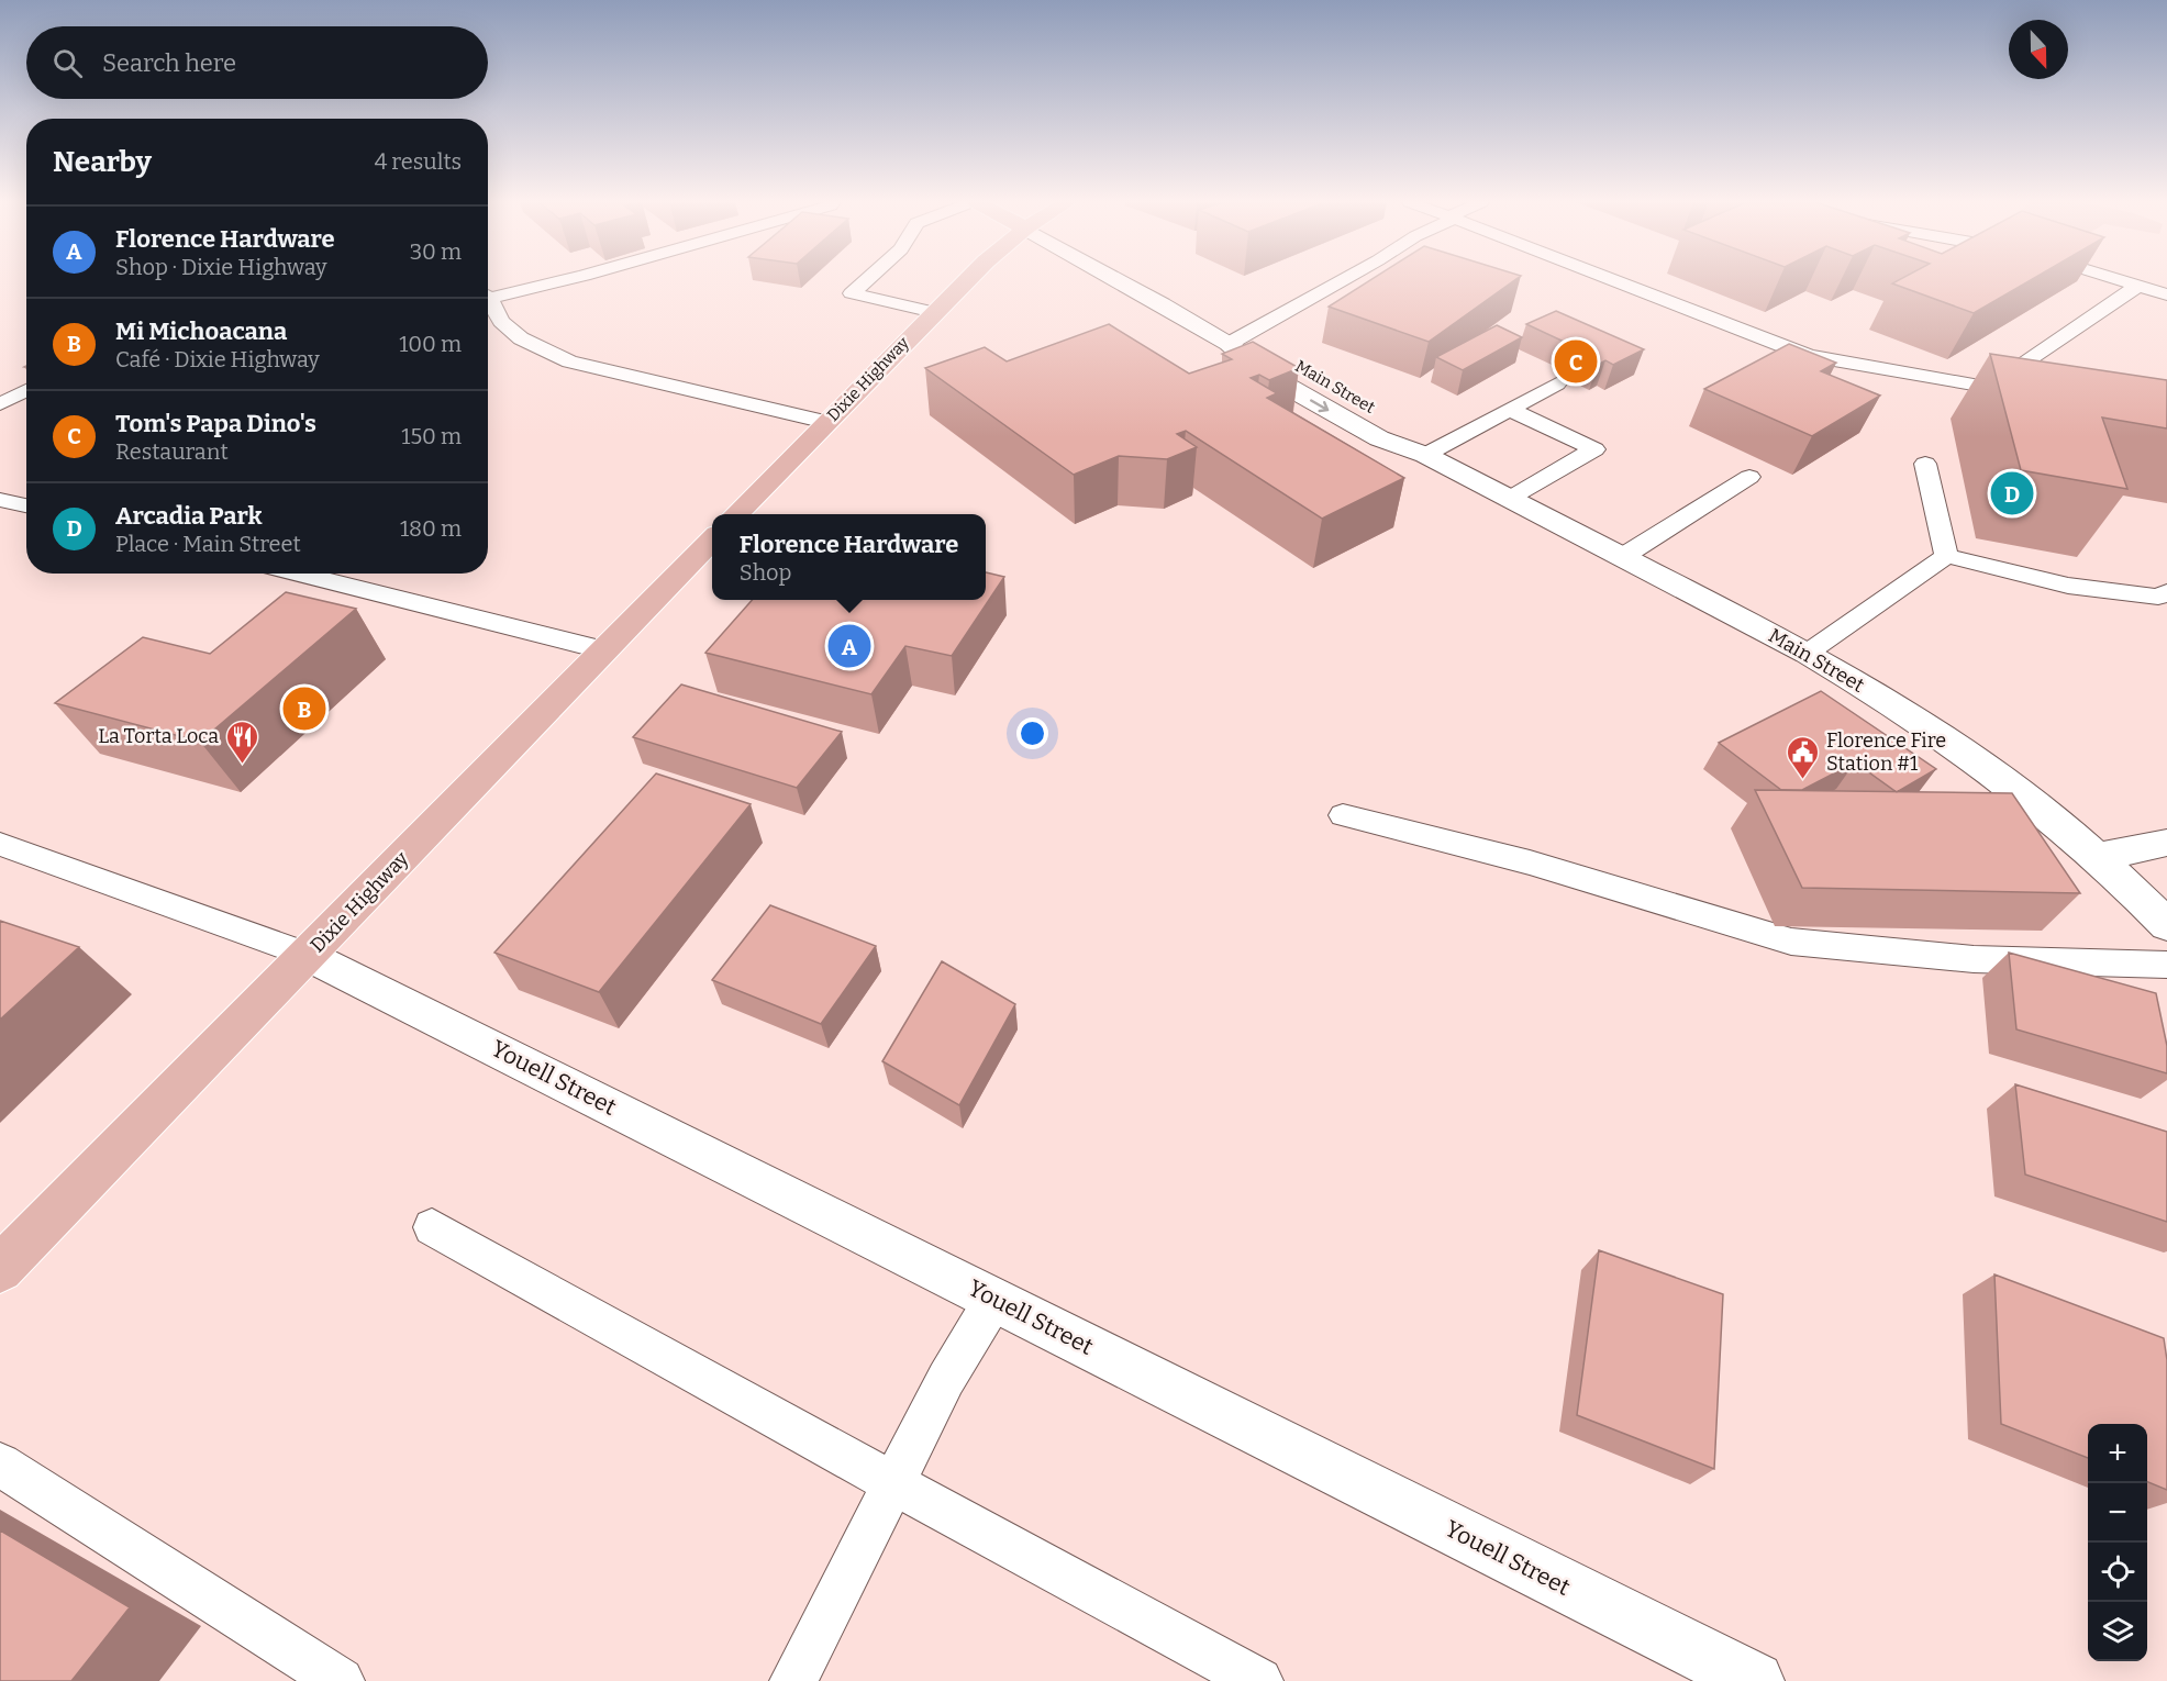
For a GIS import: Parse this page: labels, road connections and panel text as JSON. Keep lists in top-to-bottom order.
{
  "streets": {
    "main road": ["Dixie Highway"],
    "street": ["Main Street", "Youell Street"]
  },
  "crossings": [
    ["Dixie Highway", "Youell Street"]
  ],
  "places": {
    "restaurant": ["La Torta Loca"],
    "public building": ["Florence Fire Station #1"]
  },
  "north": "bottom",
  "page": {
    "search": "Search here",
    "heading": ["Nearby", "4 results"],
    "list": [
      {
        "mark": "A",
        "name": "Florence Hardware",
        "note": "Shop · Dixie Highway",
        "value": "30 m"
      },
      {
        "mark": "B",
        "name": "Mi Michoacana",
        "note": "Café · Dixie Highway",
        "value": "100 m"
      },
      {
        "mark": "C",
        "name": "Tom's Papa Dino's",
        "note": "Restaurant",
        "value": "150 m"
      },
      {
        "mark": "D",
        "name": "Arcadia Park",
        "note": "Place · Main Street",
        "value": "180 m"
      }
    ],
    "pins": [
      "C",
      "D",
      "A",
      "B"
    ],
    "popup": ["Florence Hardware", "Shop"],
    "map_buttons": ["+", "−"]
  }
}
